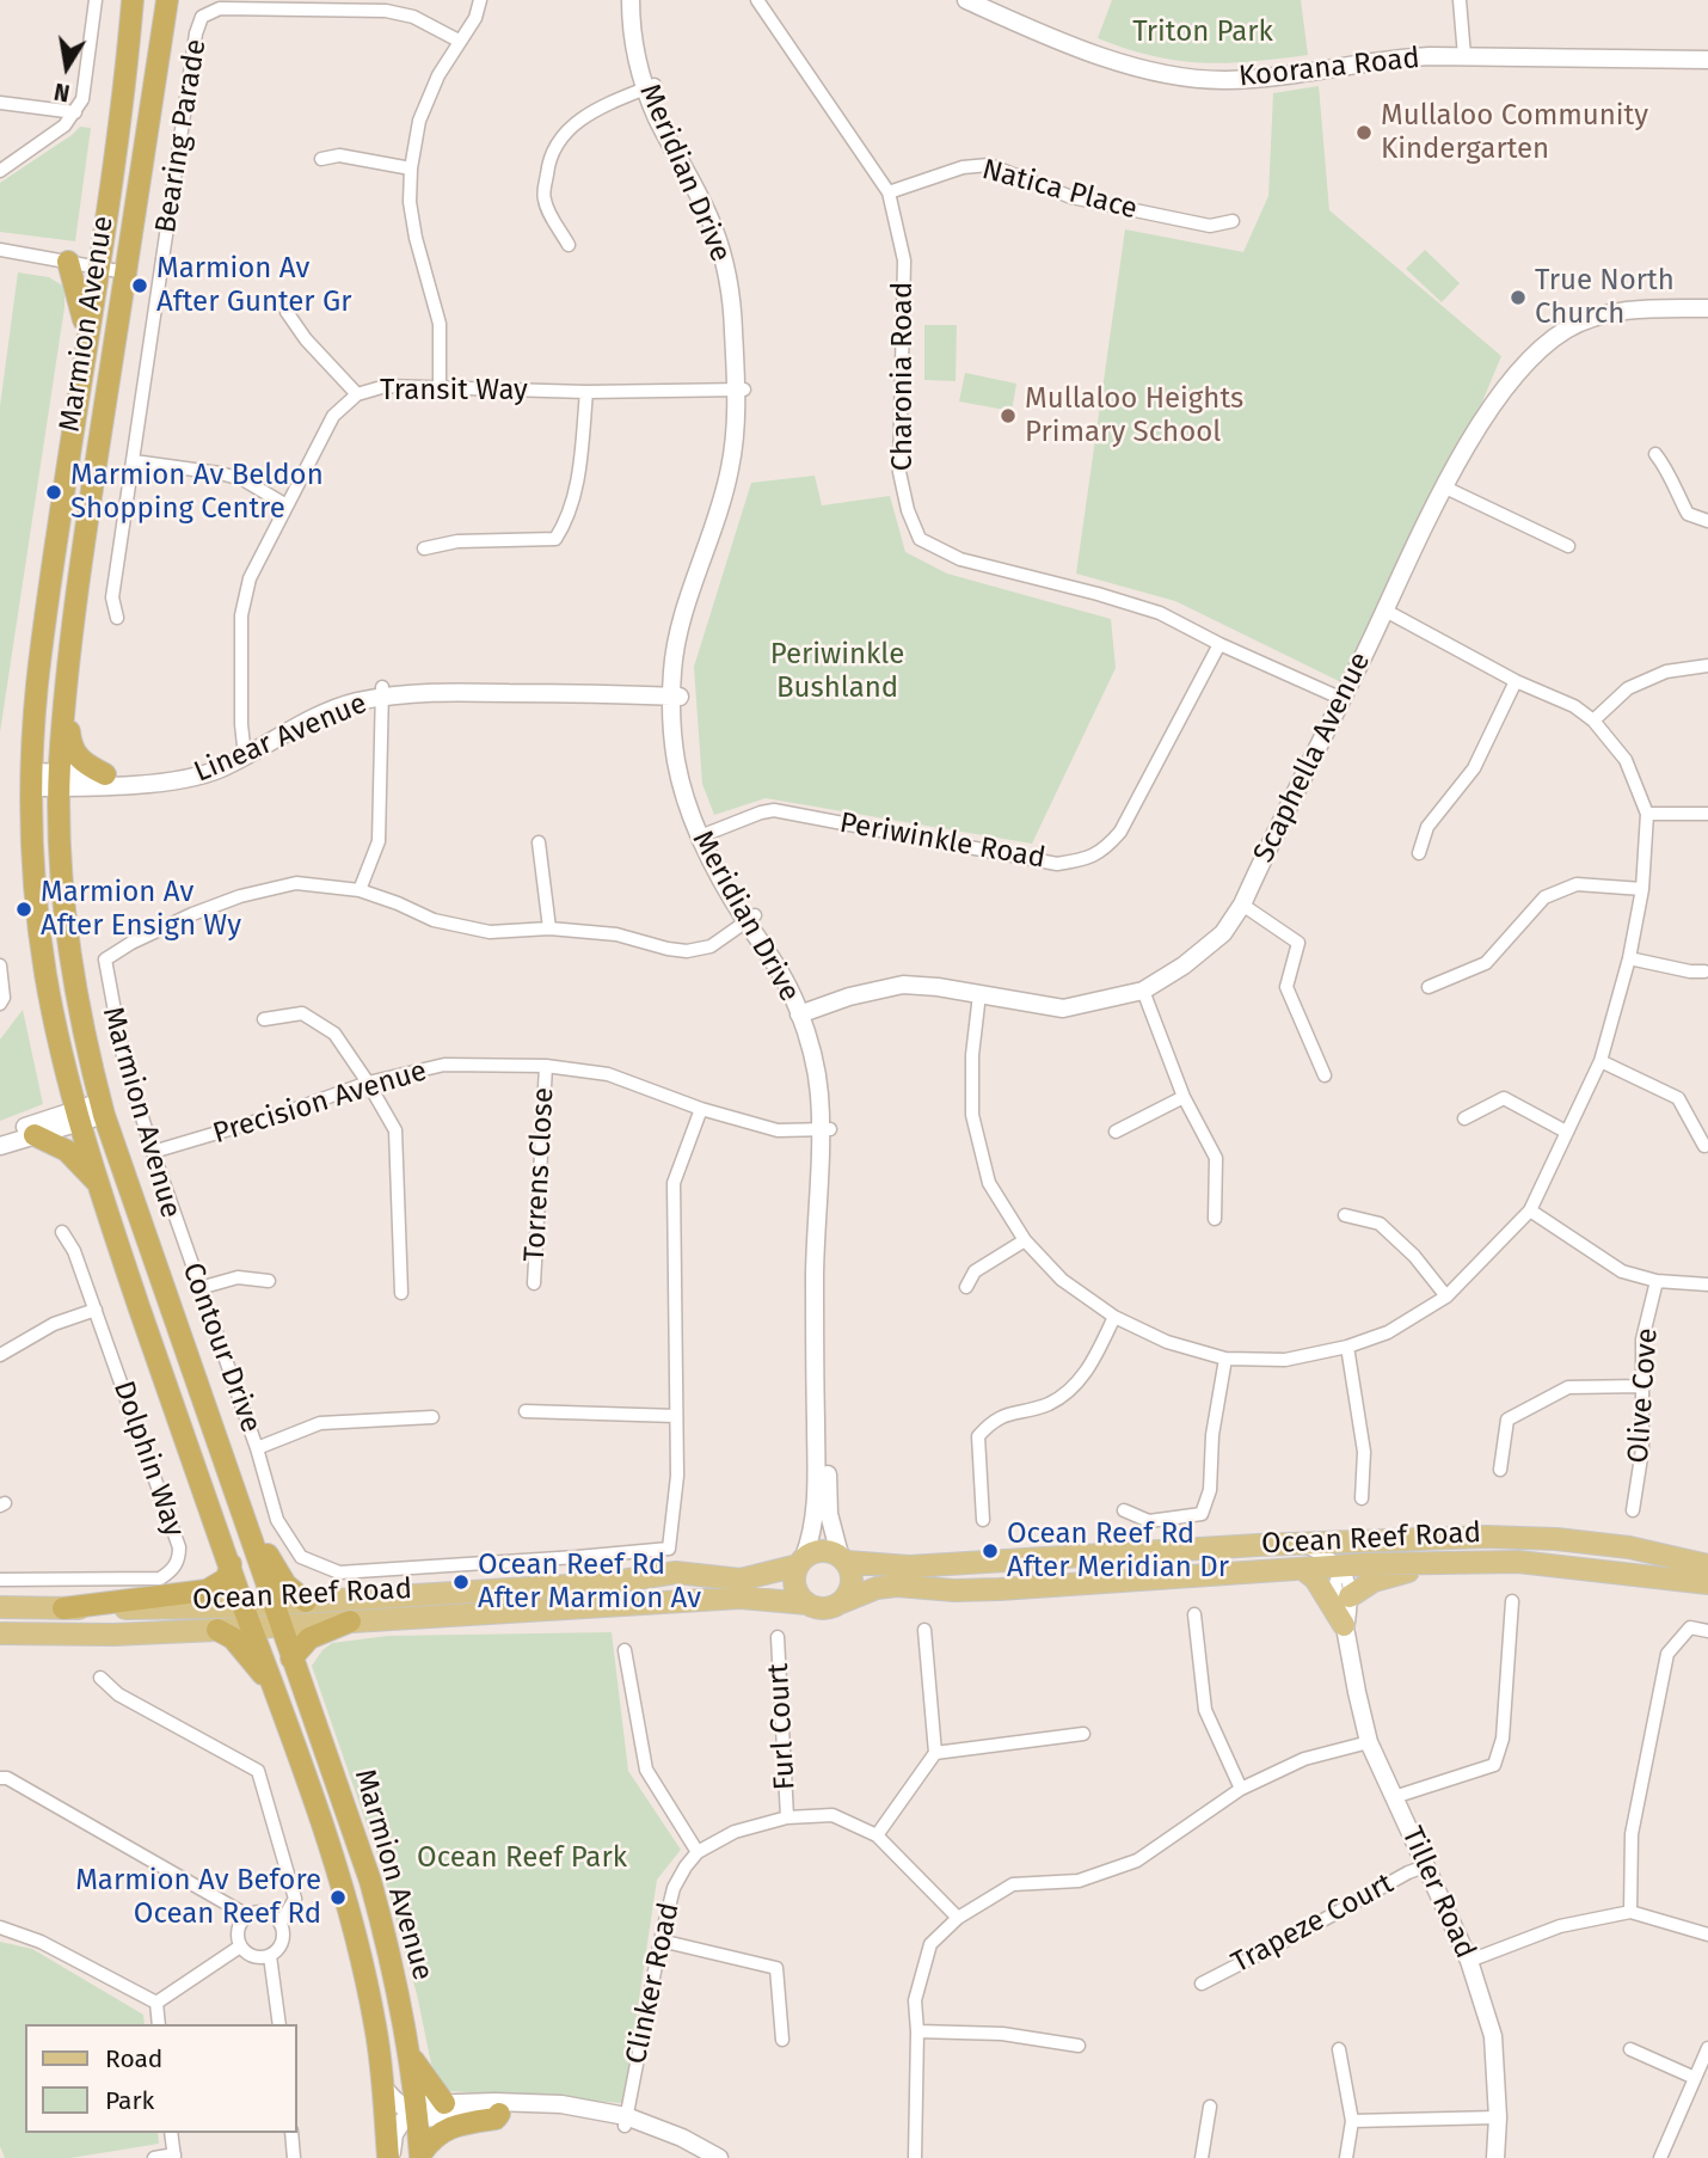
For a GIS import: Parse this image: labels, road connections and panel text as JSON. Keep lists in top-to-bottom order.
{
  "streets": {
    "highway": ["Marmion Avenue"],
    "main road": ["Ocean Reef Road"],
    "street": [
      "Koorana Road",
      "Bearing Parade",
      "Meridian Drive",
      "Natica Place",
      "Charonia Road",
      "Transit Way",
      "Linear Avenue",
      "Scaphella Avenue",
      "Periwinkle Road",
      "Precision Avenue",
      "Torrens Close",
      "Contour Drive",
      "Olive Cove",
      "Dolphin Way",
      "Furl Court",
      "Tiller Road",
      "Trapeze Court",
      "Clinker Road"
    ]
  },
  "crossings": [
    ["Meridian Drive", "Transit Way"],
    ["Meridian Drive", "Linear Avenue"],
    ["Meridian Drive", "Scaphella Avenue"],
    ["Meridian Drive", "Periwinkle Road"],
    ["Meridian Drive", "Precision Avenue"],
    ["Meridian Drive", "Contour Drive"],
    ["Meridian Drive", "Ocean Reef Road"],
    ["Natica Place", "Charonia Road"],
    ["Marmion Avenue", "Linear Avenue"],
    ["Marmion Avenue", "Ocean Reef Road"],
    ["Charonia Road", "Scaphella Avenue"],
    ["Charonia Road", "Periwinkle Road"],
    ["Transit Way", "Linear Avenue"],
    ["Precision Avenue", "Torrens Close"],
    ["Precision Avenue", "Contour Drive"],
    ["Ocean Reef Road", "Tiller Road"],
    ["Furl Court", "Clinker Road"],
    ["Tiller Road", "Trapeze Court"]
  ],
  "parks": ["Triton Park", "Periwinkle Bushland", "Ocean Reef Park"],
  "places": [
    "Mullaloo Community Kindergarten",
    "Marmion Av After Gunter Gr",
    "True North Church",
    "Mullaloo Heights Primary School",
    "Marmion Av Beldon Shopping Centre",
    "Marmion Av After Ensign Wy",
    "Ocean Reef Rd After Meridian Dr",
    "Ocean Reef Rd After Marmion Av",
    "Marmion Av Before Ocean Reef Rd"
  ],
  "legend": ["Road", "Park"],
  "north": "bottom"
}
